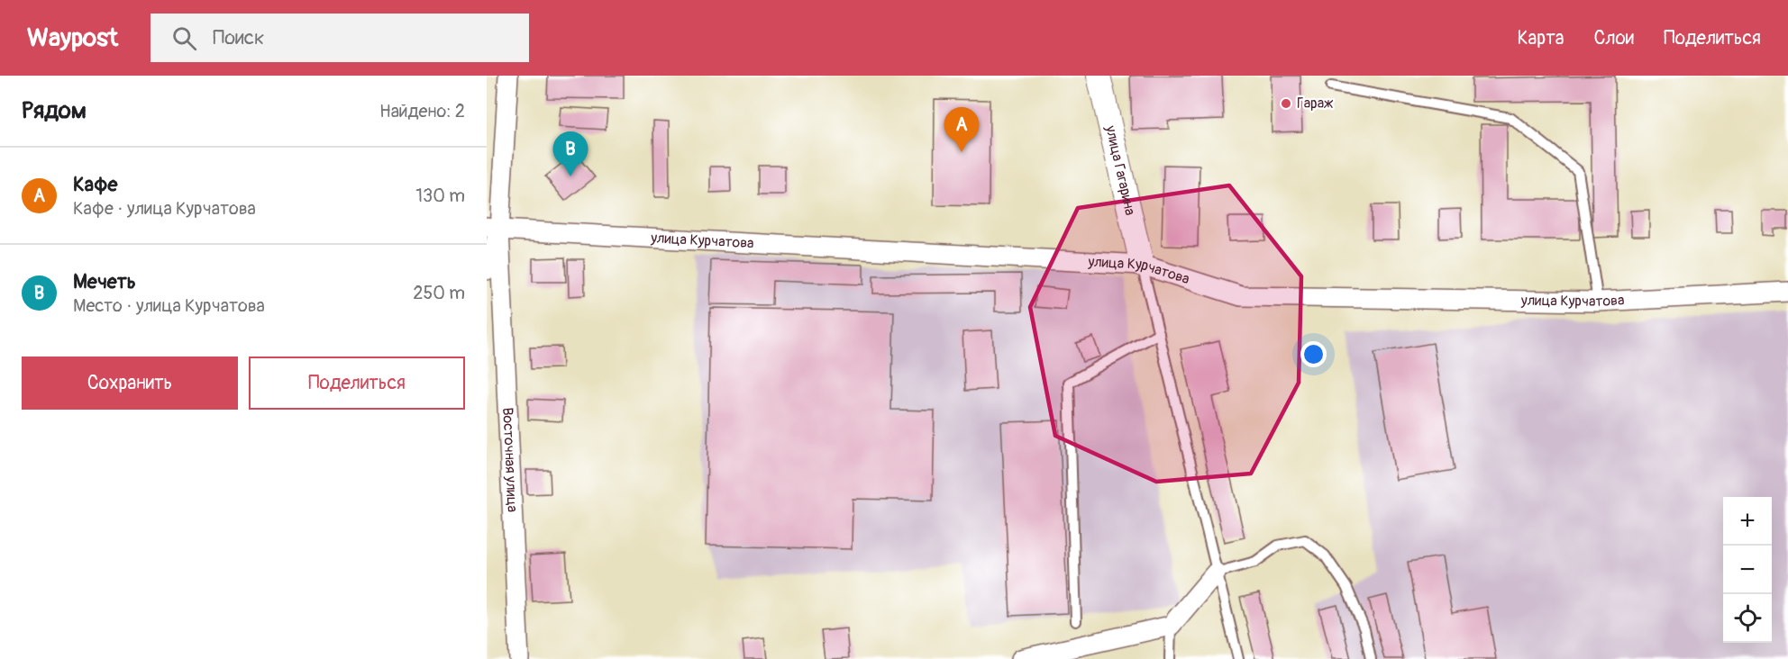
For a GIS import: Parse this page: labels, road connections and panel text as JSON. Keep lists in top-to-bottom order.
{
  "streets": {
    "street": ["улица Гагарина", "улица Курчатова", "Восточная улица"]
  },
  "crossings": [
    ["улица Гагарина", "улица Курчатова"],
    ["улица Курчатова", "Восточная улица"]
  ],
  "places": ["Гараж"],
  "page": {
    "header": "Waypost",
    "search": "Поиск",
    "nav": ["Карта", "Слои", "Поделиться"],
    "heading": ["Рядом", "Найдено: 2"],
    "pins": ["A", "B"],
    "list": [
      {
        "mark": "A",
        "name": "Кафе",
        "note": "Кафе · улица Курчатова",
        "value": "130 m"
      },
      {
        "mark": "B",
        "name": "Мечеть",
        "note": "Место · улица Курчатова",
        "value": "250 m"
      }
    ],
    "buttons": ["Сохранить", "Поделиться"],
    "map_buttons": ["+", "−"]
  }
}
